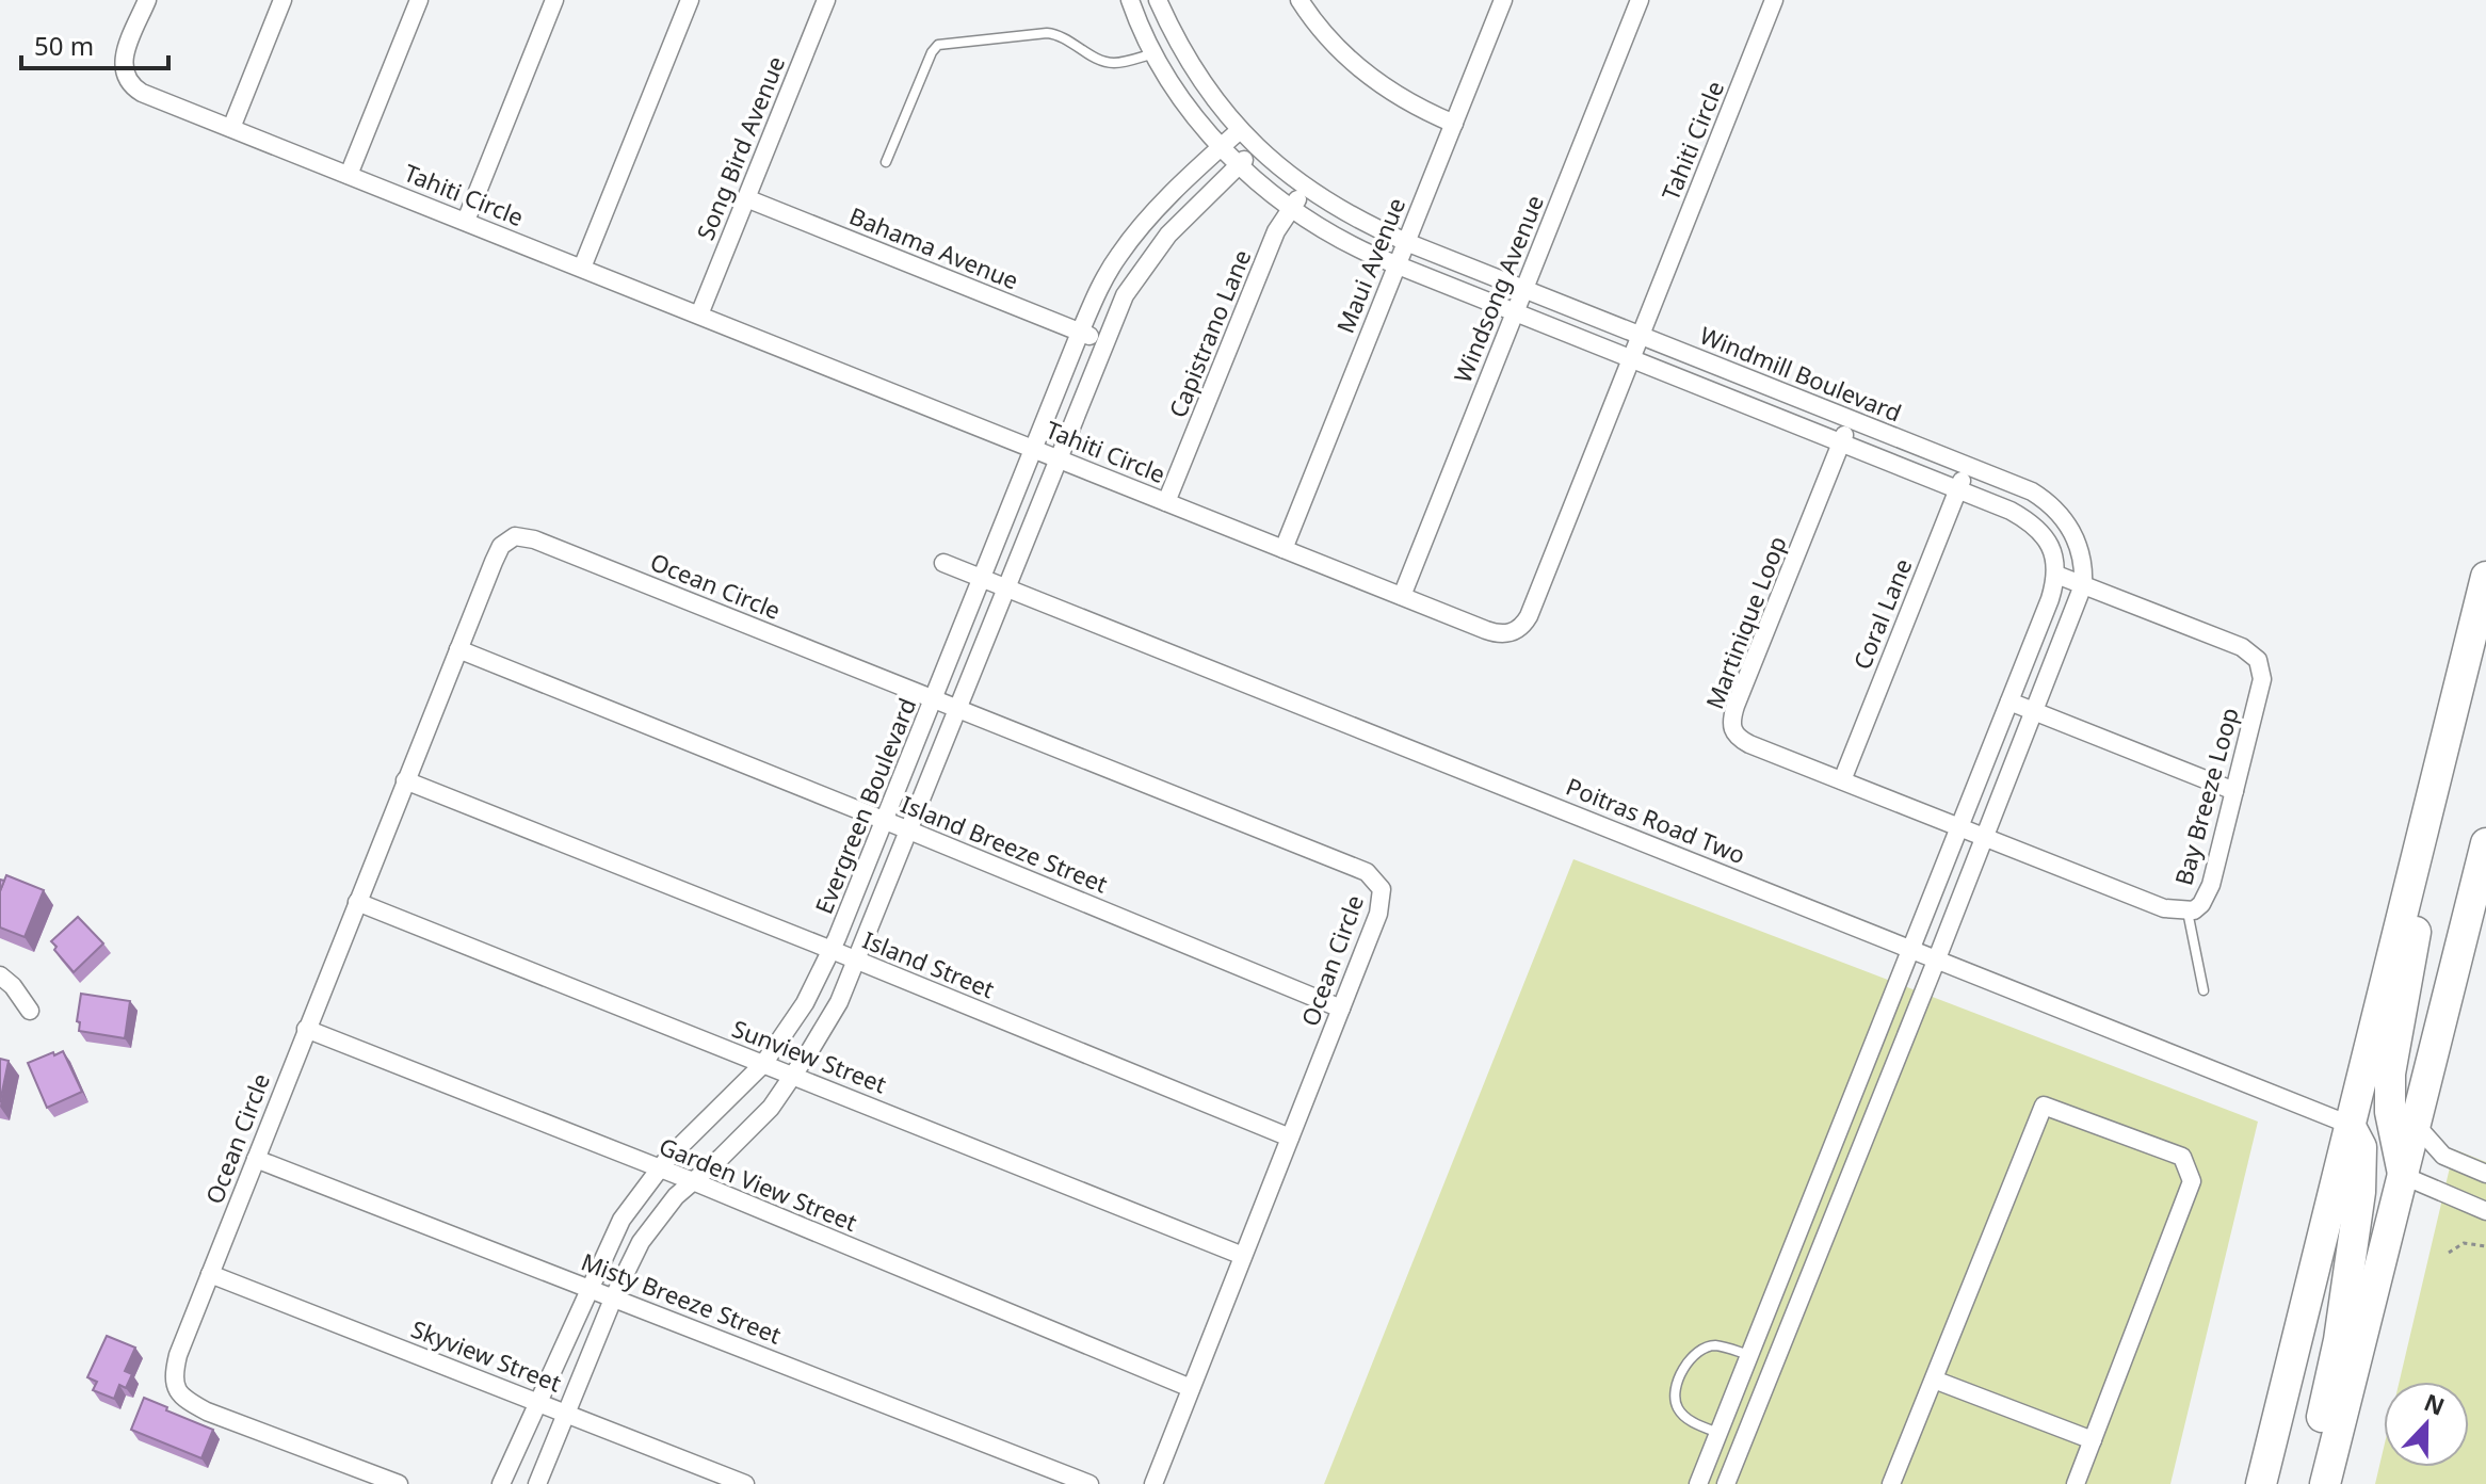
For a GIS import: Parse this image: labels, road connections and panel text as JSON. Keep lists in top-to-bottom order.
{
  "streets": {
    "street": [
      "Tahiti Circle",
      "Song Bird Avenue",
      "Bahama Avenue",
      "Maui Avenue",
      "Windsong Avenue",
      "Capistrano Lane",
      "Windmill Boulevard",
      "Ocean Circle",
      "Coral Lane",
      "Martinique Loop",
      "Bay Breeze Loop",
      "Evergreen Boulevard",
      "Poitras Road Two",
      "Island Breeze Street",
      "Island Street",
      "Sunview Street",
      "Garden View Street",
      "Misty Breeze Street",
      "Skyview Street"
    ]
  },
  "crossings": [
    ["Tahiti Circle", "Song Bird Avenue"],
    ["Tahiti Circle", "Maui Avenue"],
    ["Tahiti Circle", "Windsong Avenue"],
    ["Tahiti Circle", "Capistrano Lane"],
    ["Tahiti Circle", "Windmill Boulevard"],
    ["Tahiti Circle", "Evergreen Boulevard"],
    ["Song Bird Avenue", "Bahama Avenue"],
    ["Bahama Avenue", "Evergreen Boulevard"],
    ["Maui Avenue", "Windmill Boulevard"],
    ["Windsong Avenue", "Windmill Boulevard"],
    ["Capistrano Lane", "Windmill Boulevard"],
    ["Windmill Boulevard", "Coral Lane"],
    ["Windmill Boulevard", "Martinique Loop"],
    ["Windmill Boulevard", "Bay Breeze Loop"],
    ["Windmill Boulevard", "Evergreen Boulevard"],
    ["Windmill Boulevard", "Poitras Road Two"],
    ["Ocean Circle", "Evergreen Boulevard"],
    ["Ocean Circle", "Island Breeze Street"],
    ["Ocean Circle", "Island Street"],
    ["Ocean Circle", "Sunview Street"],
    ["Ocean Circle", "Garden View Street"],
    ["Ocean Circle", "Misty Breeze Street"],
    ["Ocean Circle", "Skyview Street"],
    ["Coral Lane", "Martinique Loop"],
    ["Coral Lane", "Bay Breeze Loop"],
    ["Martinique Loop", "Bay Breeze Loop"],
    ["Evergreen Boulevard", "Poitras Road Two"],
    ["Evergreen Boulevard", "Island Breeze Street"],
    ["Evergreen Boulevard", "Island Street"],
    ["Evergreen Boulevard", "Sunview Street"],
    ["Evergreen Boulevard", "Garden View Street"],
    ["Evergreen Boulevard", "Misty Breeze Street"],
    ["Evergreen Boulevard", "Skyview Street"]
  ],
  "scale_bar": "50 m",
  "north": "top"
}
